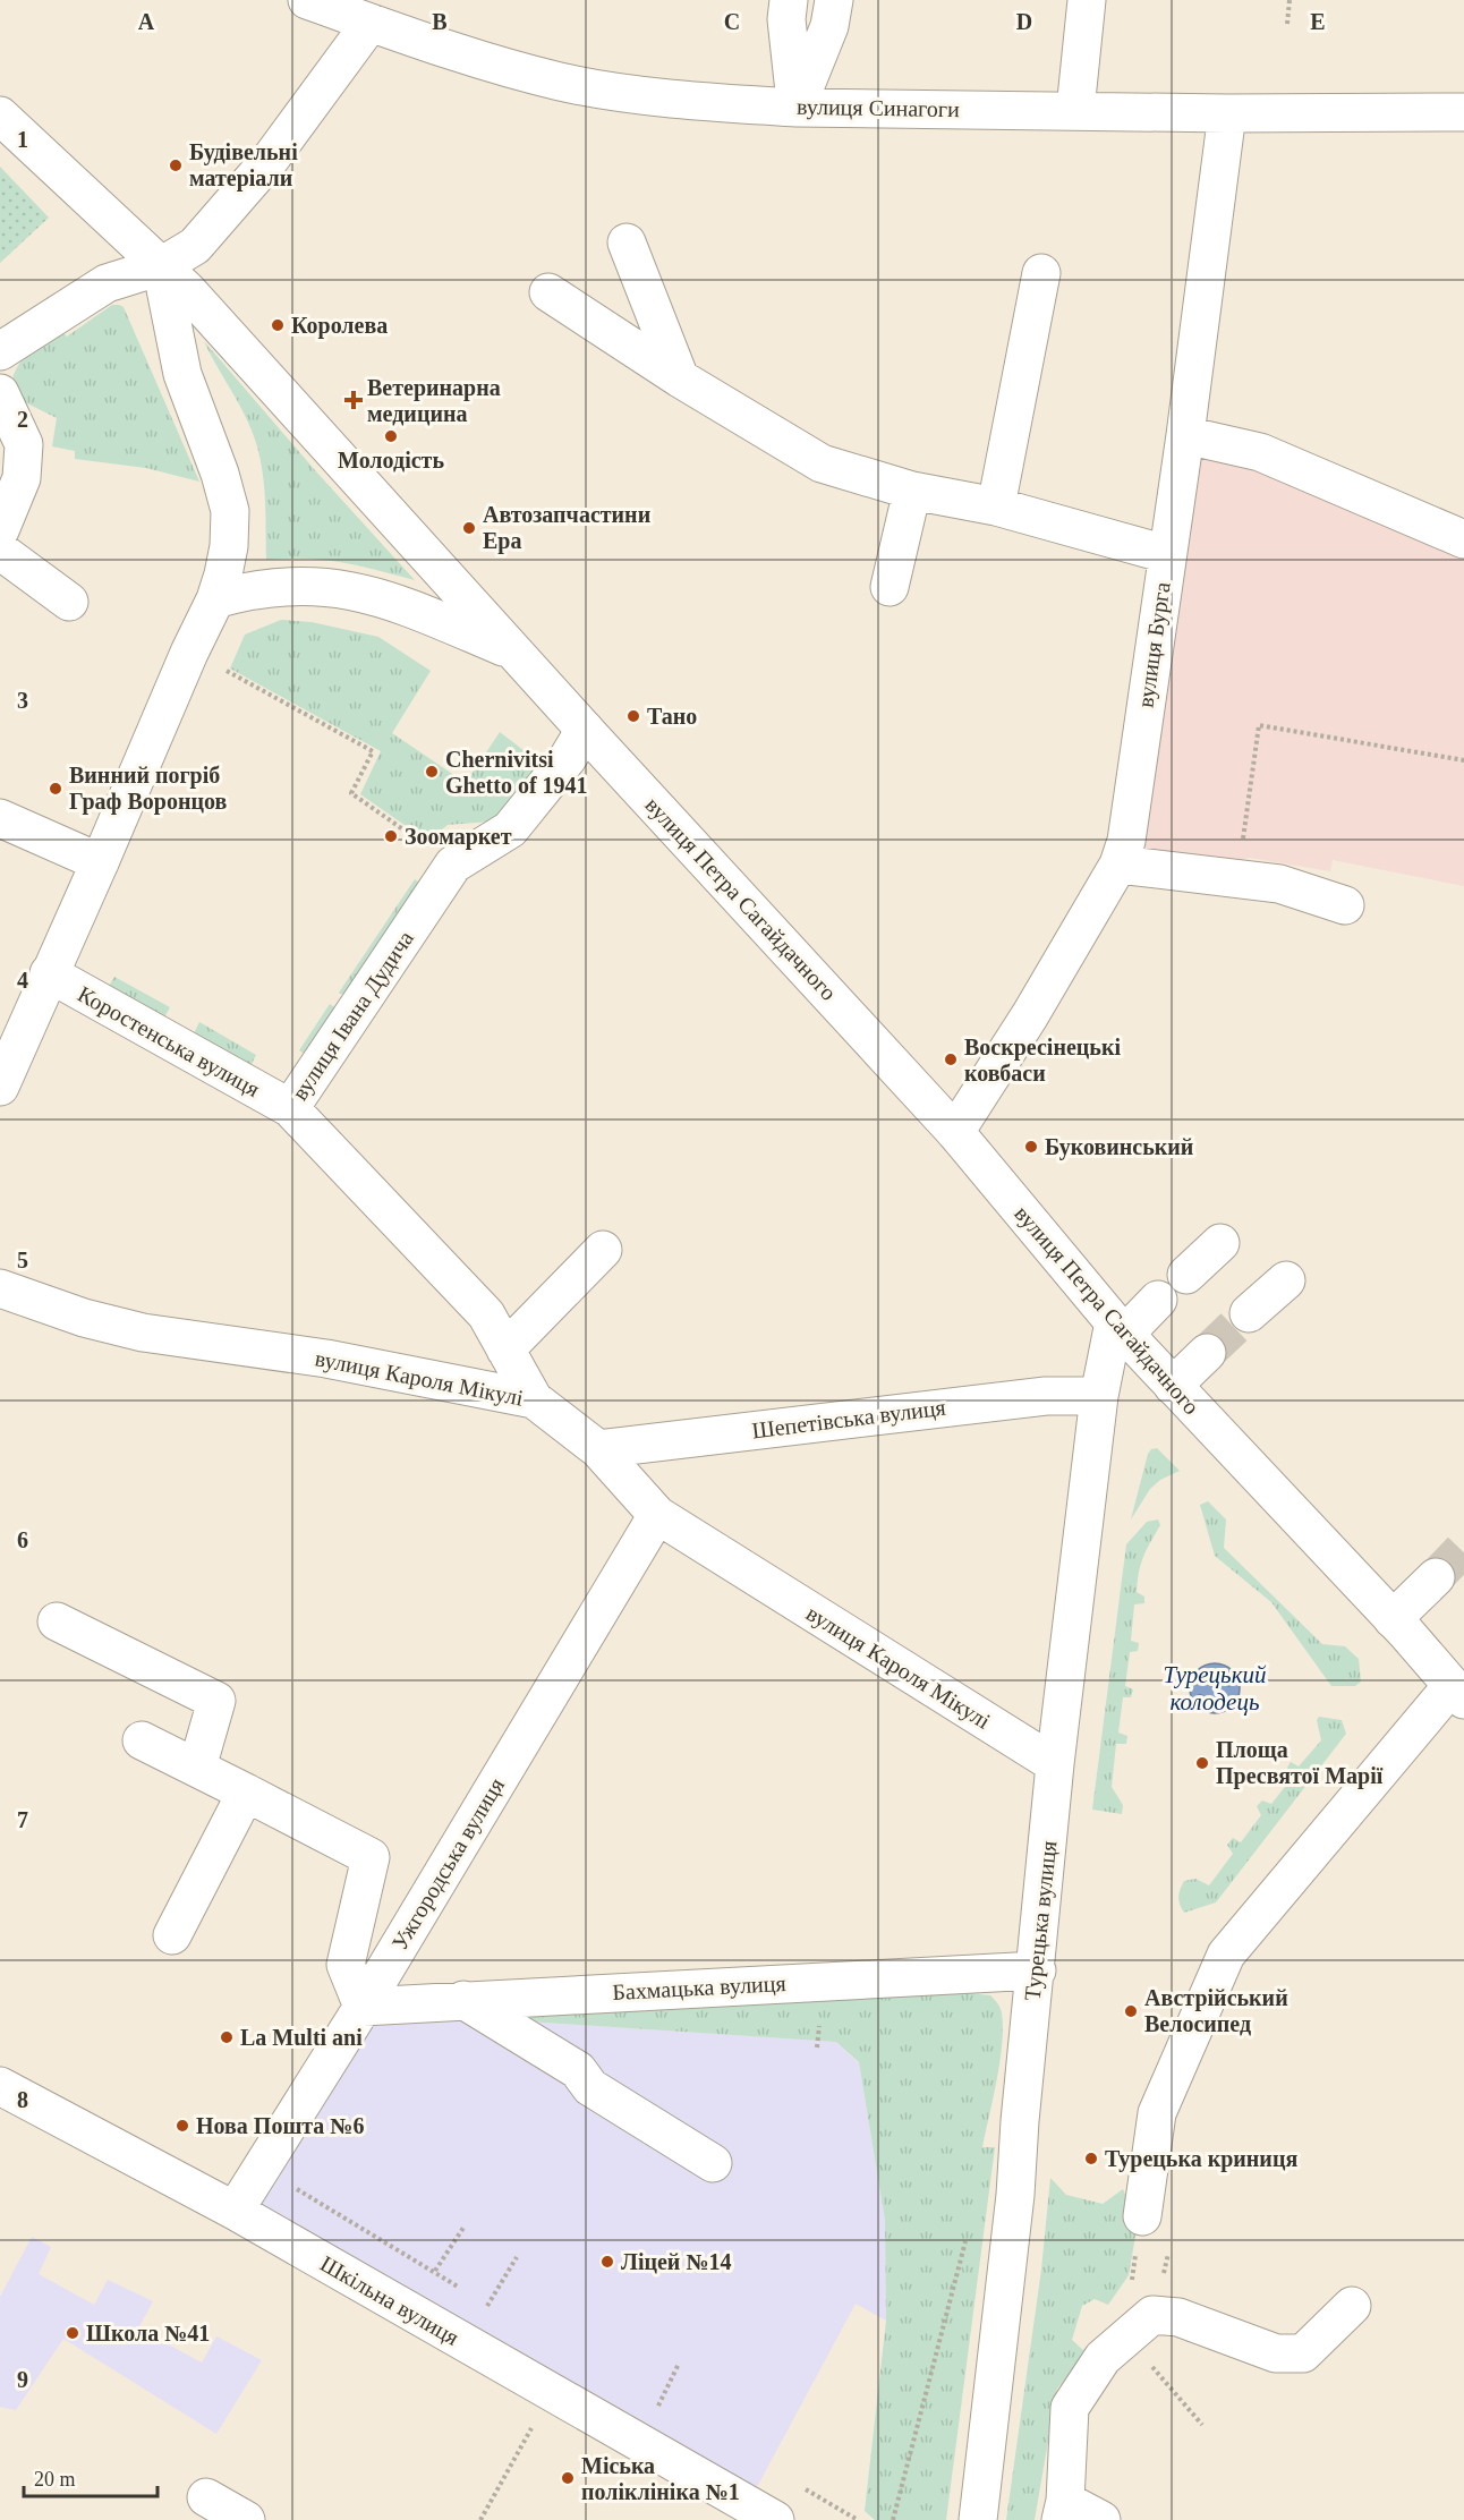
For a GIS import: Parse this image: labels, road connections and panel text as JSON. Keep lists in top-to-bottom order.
{
  "streets": {
    "street": [
      "вулиця Синагоги",
      "вулиця Бурга",
      "вулиця Петра Сагайдачного",
      "вулиця Івана Дудича",
      "Коростенська вулиця",
      "вулиця Кароля Мікулі",
      "Шепетівська вулиця",
      "Ужгородська вулиця",
      "Турецька вулиця",
      "Бахмацька вулиця",
      "Шкільна вулиця"
    ]
  },
  "crossings": [
    ["вулиця Синагоги", "вулиця Бурга"],
    ["вулиця Бурга", "вулиця Петра Сагайдачного"],
    ["вулиця Петра Сагайдачного", "вулиця Івана Дудича"],
    ["вулиця Петра Сагайдачного", "Турецька вулиця"],
    ["вулиця Івана Дудича", "Коростенська вулиця"],
    ["вулиця Івана Дудича", "вулиця Кароля Мікулі"],
    ["вулиця Кароля Мікулі", "Шепетівська вулиця"],
    ["вулиця Кароля Мікулі", "Ужгородська вулиця"],
    ["вулиця Кароля Мікулі", "Турецька вулиця"],
    ["Шепетівська вулиця", "Турецька вулиця"],
    ["Ужгородська вулиця", "Бахмацька вулиця"],
    ["Ужгородська вулиця", "Шкільна вулиця"],
    ["Турецька вулиця", "Бахмацька вулиця"]
  ],
  "water": ["Турецький колодець"],
  "places": {
    "other": [
      "Будівельні матеріали",
      "Королева",
      "Молодість",
      "Автозапчастини Ера",
      "Тано",
      "Chernivitsi Ghetto of 1941",
      "Винний погріб Граф Воронцов",
      "Зоомаркет",
      "Воскресінецькі ковбаси",
      "Буковинський",
      "Площа Пресвятої Марії",
      "Австрійський Велосипед",
      "La Multi ani",
      "Нова Пошта №6",
      "Турецька криниця",
      "Ліцей №14",
      "Школа №41",
      "Міська поліклініка №1"
    ],
    "health": ["Ветеринарна медицина"]
  },
  "scale_bar": "20 m",
  "grid": {
    "columns": [
      "A",
      "B",
      "C",
      "D",
      "E"
    ],
    "rows": [
      "1",
      "2",
      "3",
      "4",
      "5",
      "6",
      "7",
      "8",
      "9"
    ]
  }
}
